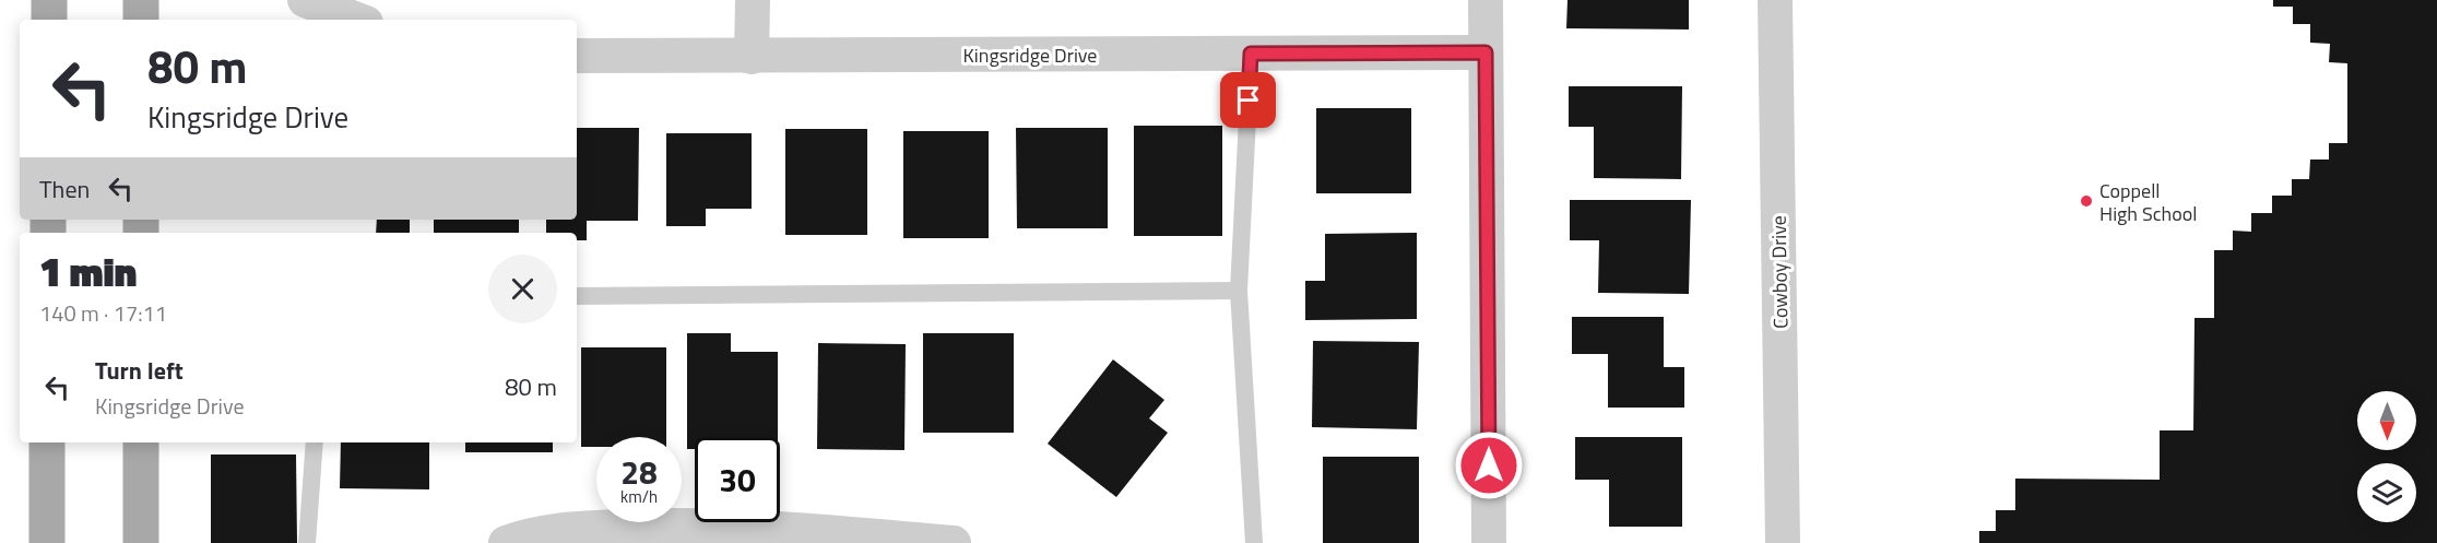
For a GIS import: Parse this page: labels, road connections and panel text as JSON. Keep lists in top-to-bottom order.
{
  "streets": {
    "street": ["Kingsridge Drive", "Cowboy Drive"]
  },
  "places": ["Coppell High School"],
  "north": "bottom",
  "page": {
    "turn": ["80 m", "Kingsridge Drive"],
    "then": "Then",
    "heading": ["1 min", "140 m · 17:11"],
    "list": [
      {
        "name": "Turn left",
        "note": "Kingsridge Drive",
        "value": "80 m"
      }
    ],
    "speed": "28 km/h",
    "limit": "30"
  }
}
